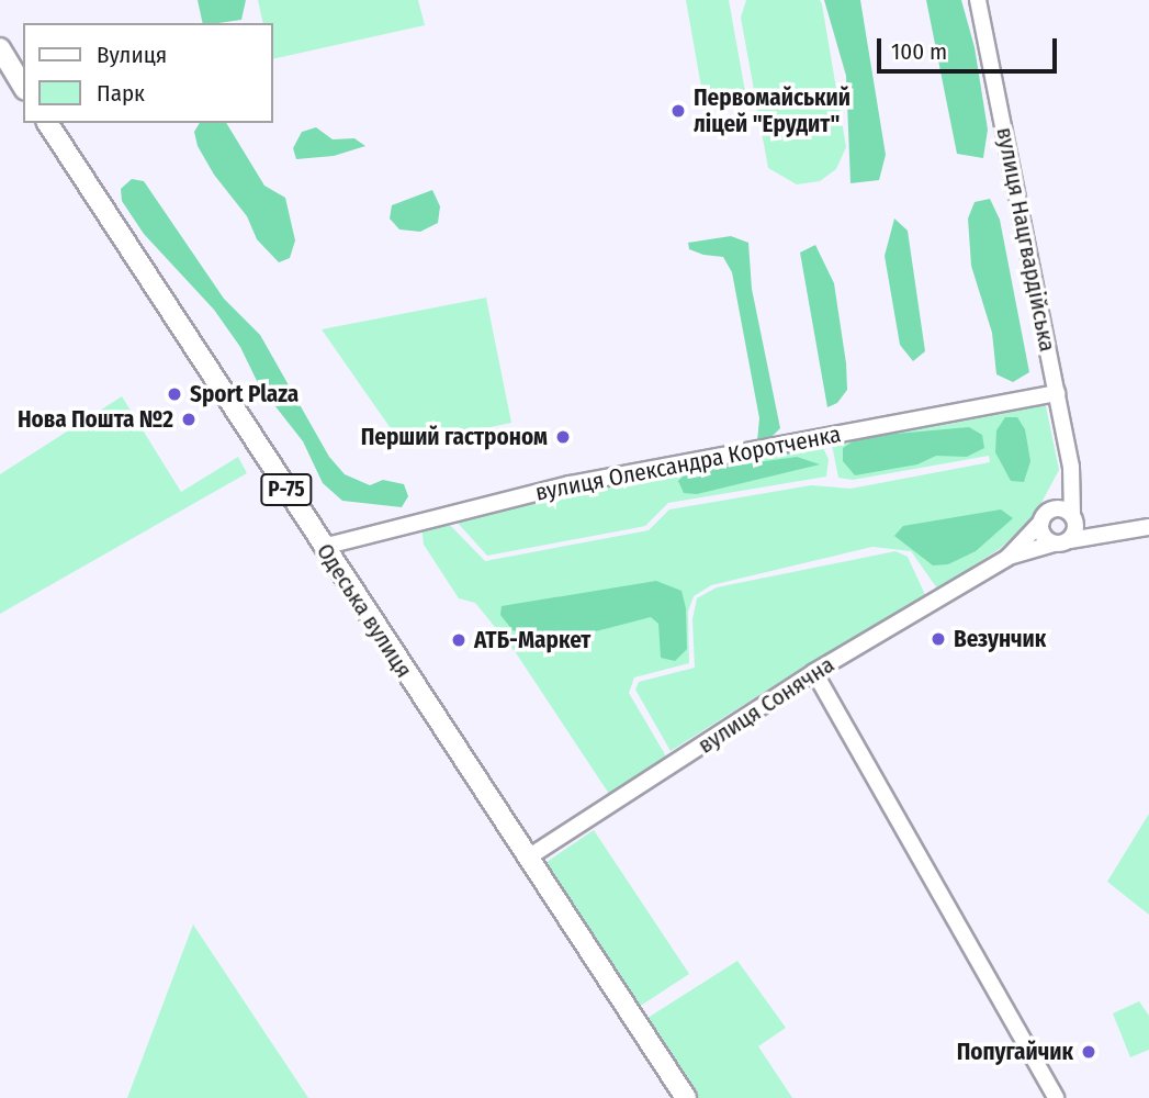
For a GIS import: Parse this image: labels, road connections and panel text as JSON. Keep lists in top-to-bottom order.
{
  "streets": {
    "main road": ["Р-75", "Одеська вулиця"],
    "street": ["вулиця Нацгвардійська", "вулиця Олександра Коротченка", "вулиця Сонячна"]
  },
  "crossings": [
    ["вулиця Нацгвардійська", "вулиця Олександра Коротченка"],
    ["вулиця Нацгвардійська", "вулиця Сонячна"],
    ["вулиця Олександра Коротченка", "Одеська вулиця"],
    ["Одеська вулиця", "вулиця Сонячна"]
  ],
  "places": [
    "Первомайський ліцей \"Ерудит\"",
    "Sport Plaza",
    "Нова Пошта №2",
    "Перший гастроном",
    "Везунчик",
    "АТБ-Маркет",
    "Попугайчик"
  ],
  "legend": ["Вулиця", "Парк"],
  "scale_bar": "100 m"
}
